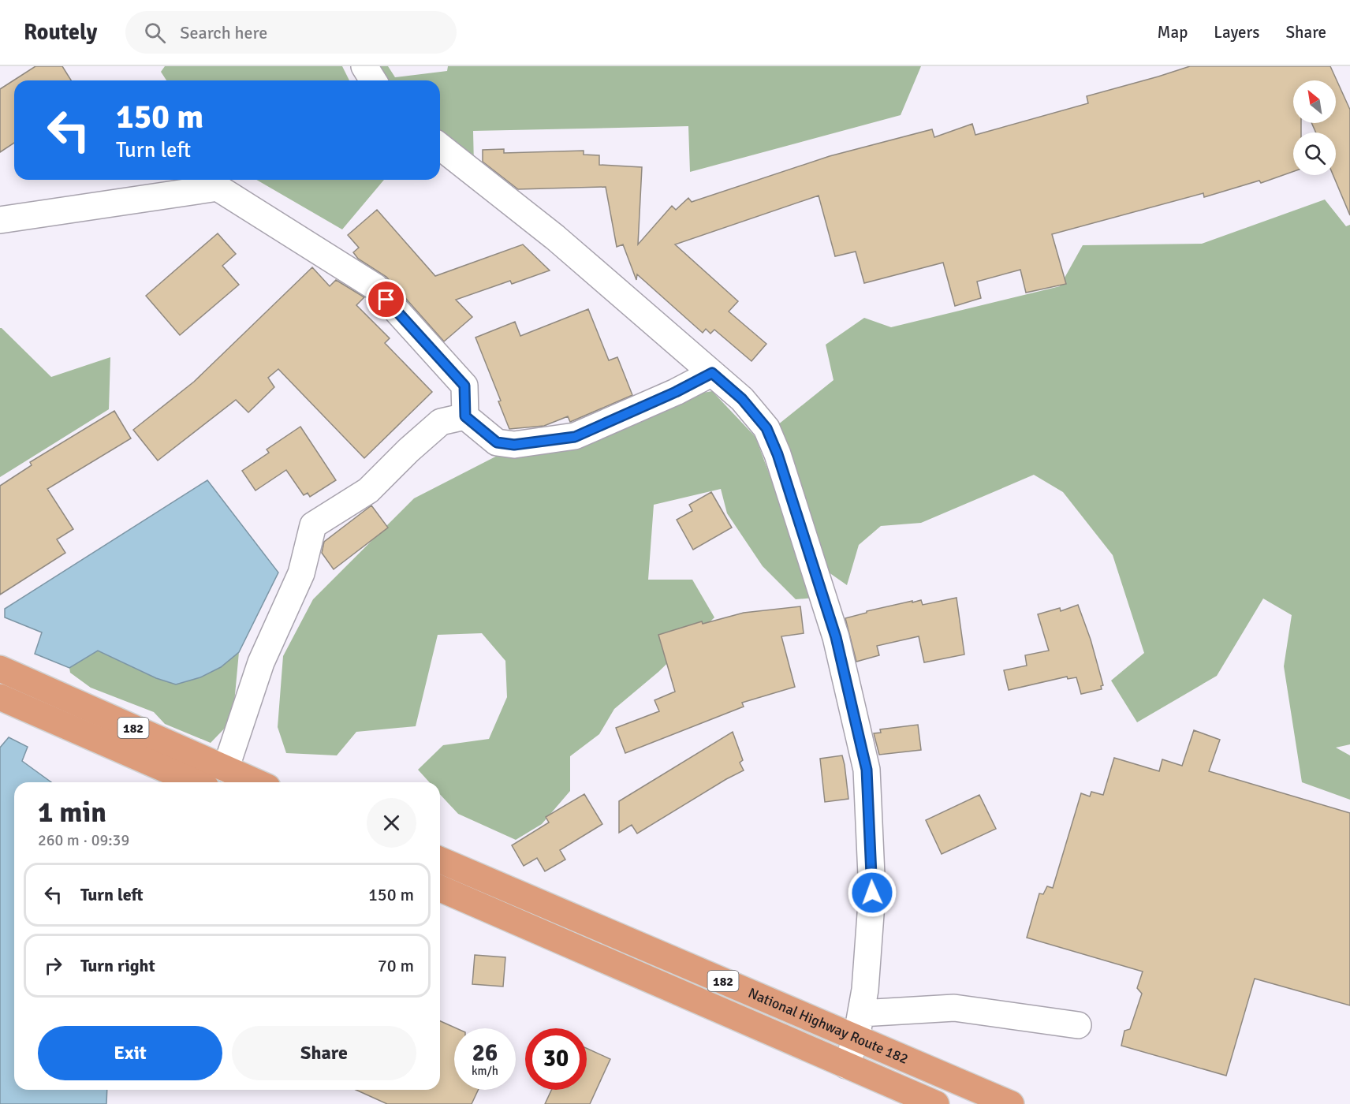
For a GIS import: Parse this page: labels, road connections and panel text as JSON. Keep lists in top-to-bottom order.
{
  "streets": {
    "highway": ["182", "National Highway Route 182"]
  },
  "north": "top left",
  "page": {
    "header": "Routely",
    "search": "Search here",
    "nav": ["Map", "Layers", "Share"],
    "turn": ["150 m", "Turn left"],
    "heading": ["1 min", "260 m · 09:39"],
    "list": [
      {
        "name": "Turn left",
        "value": "150 m"
      },
      {
        "name": "Turn right",
        "value": "70 m"
      }
    ],
    "buttons": ["Exit", "Share"],
    "speed": "26 km/h",
    "limit": "30"
  }
}
